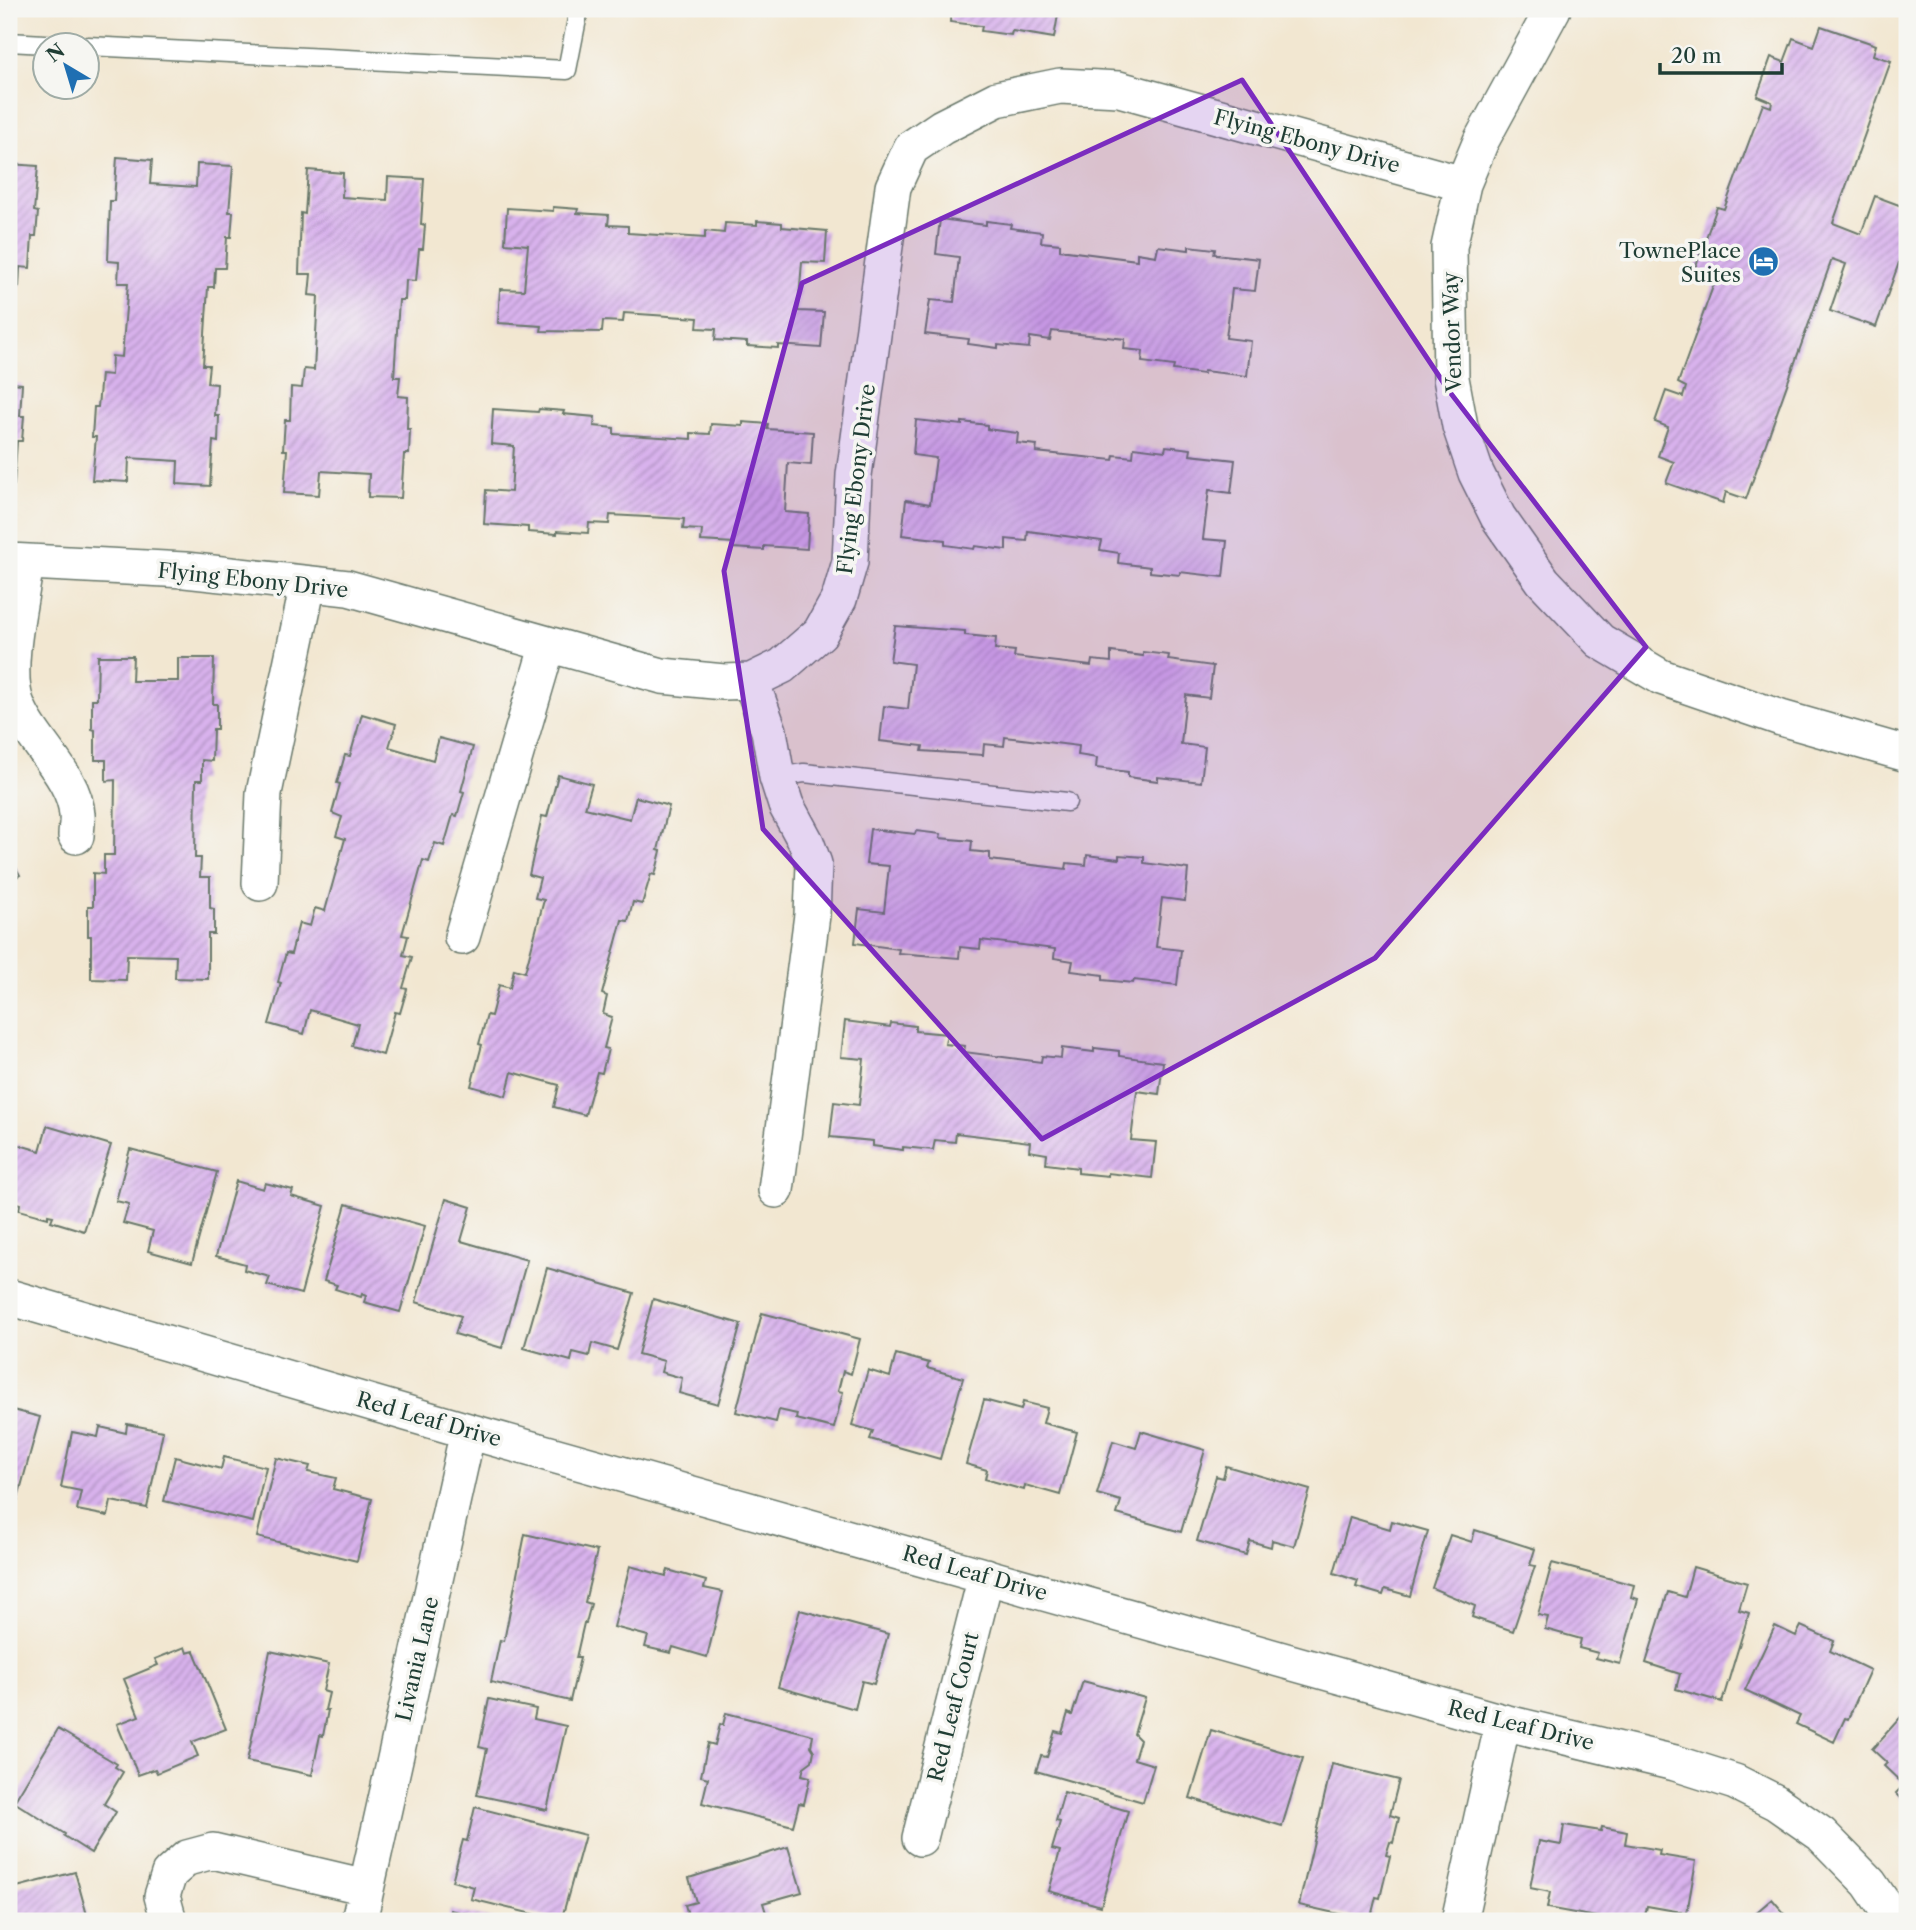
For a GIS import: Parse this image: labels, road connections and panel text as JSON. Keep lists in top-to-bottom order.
{
  "streets": {
    "street": [
      "Flying Ebony Drive",
      "Vendor Way",
      "Red Leaf Drive",
      "Livania Lane",
      "Red Leaf Court"
    ]
  },
  "crossings": [
    ["Flying Ebony Drive", "Vendor Way"],
    ["Red Leaf Drive", "Livania Lane"],
    ["Red Leaf Drive", "Red Leaf Court"]
  ],
  "places": {
    "hotel": ["TownePlace Suites"]
  },
  "scale_bar": "20 m",
  "north": "top left"
}
